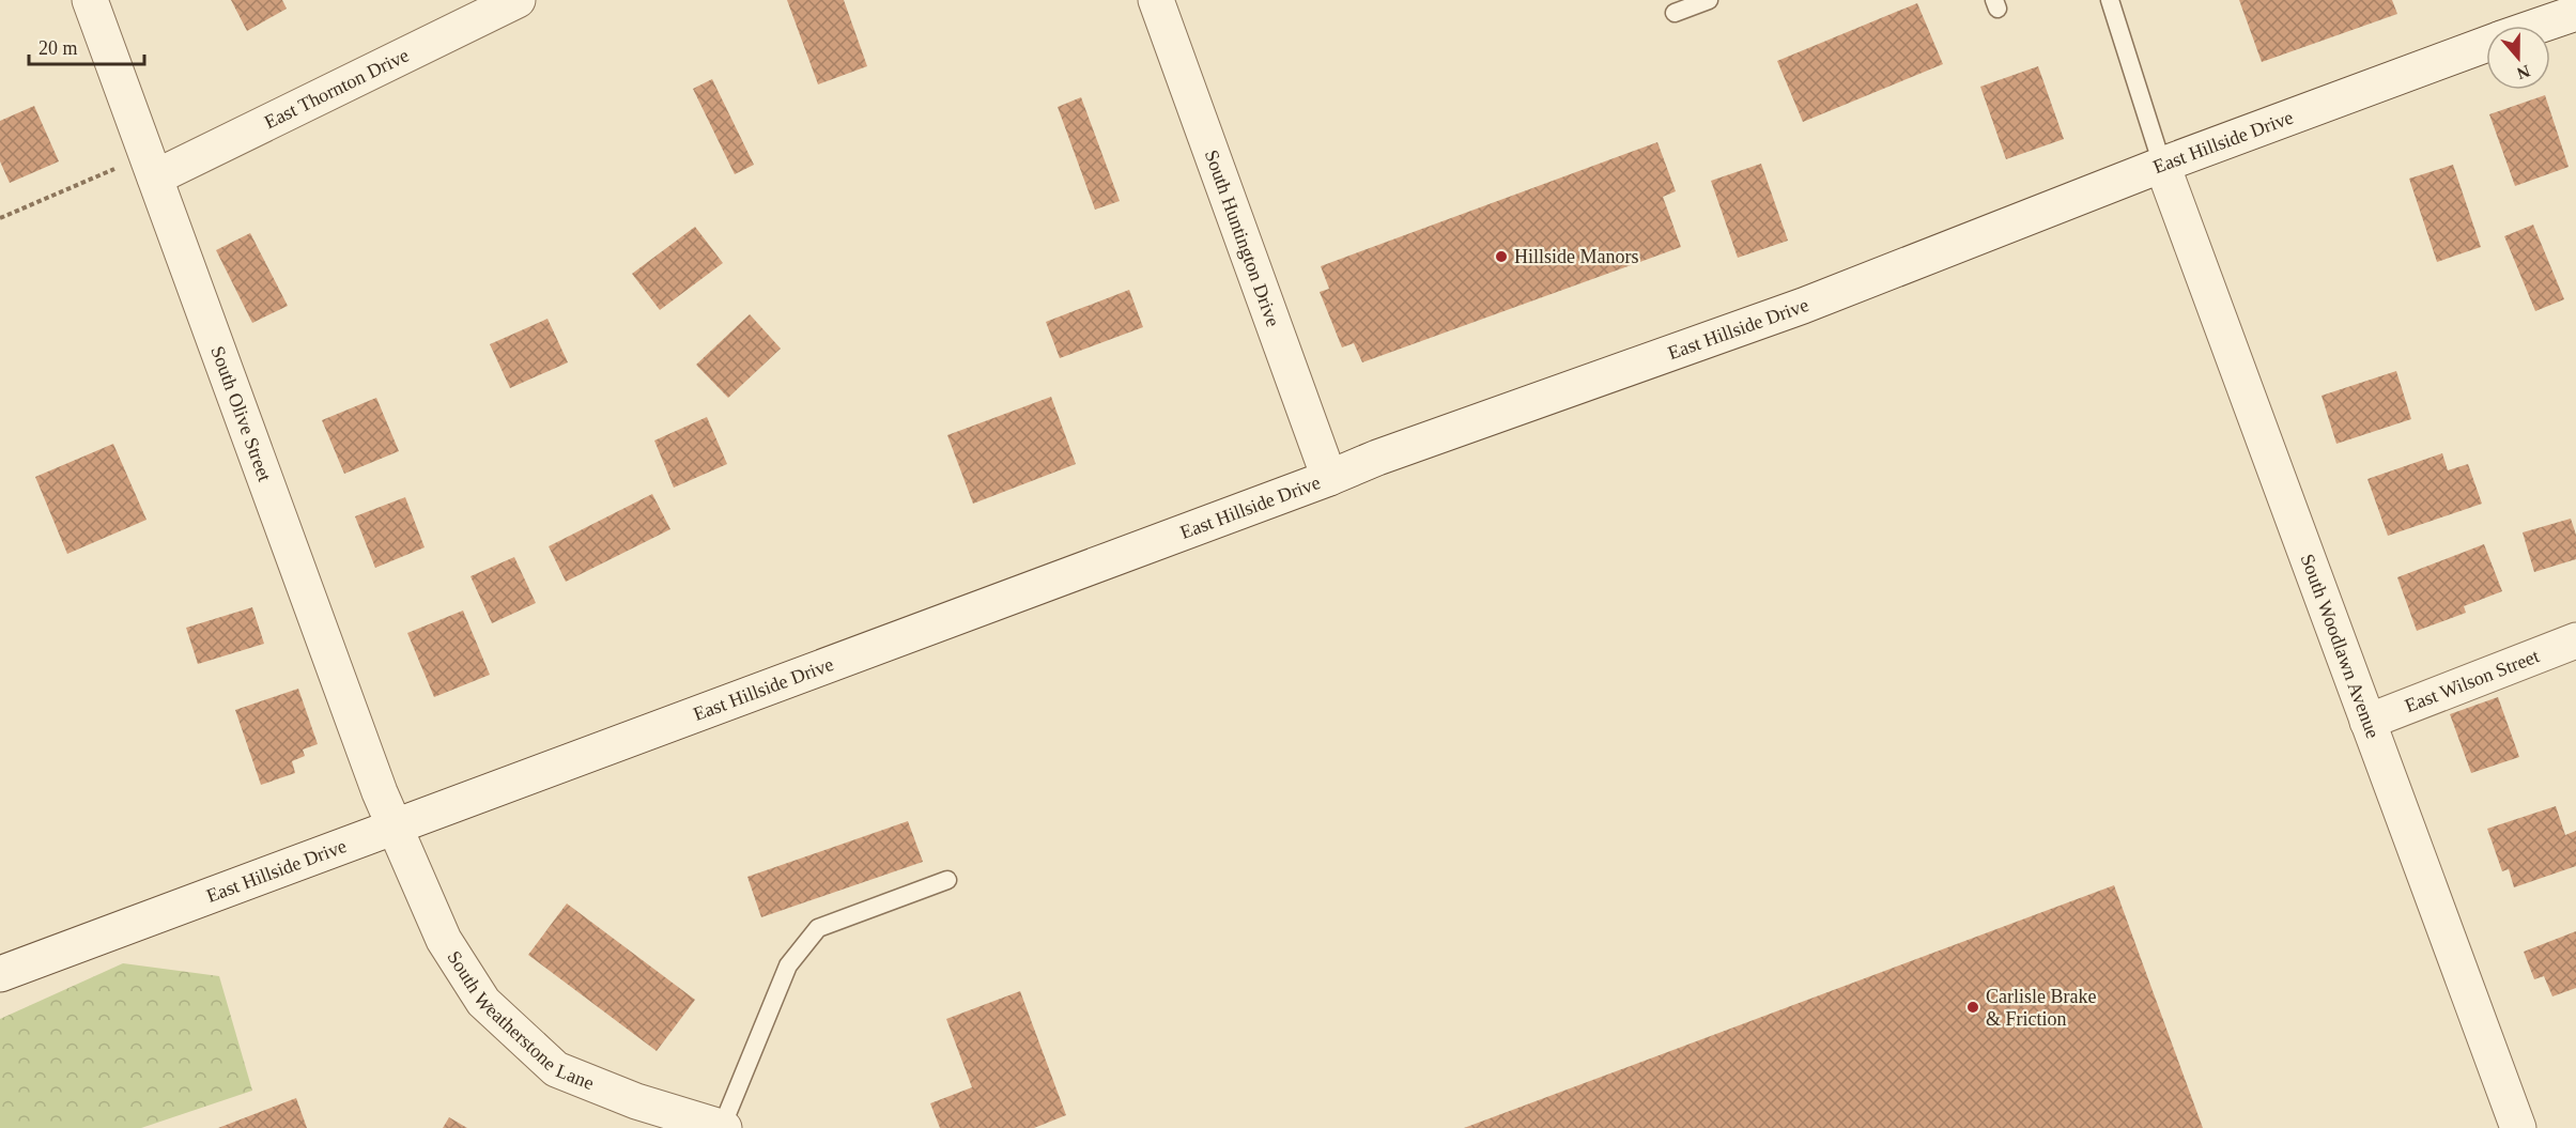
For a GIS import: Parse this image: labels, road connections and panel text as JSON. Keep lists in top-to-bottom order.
{
  "streets": {
    "street": [
      "East Thornton Drive",
      "East Hillside Drive",
      "South Huntington Drive",
      "South Olive Street",
      "South Woodlawn Avenue",
      "East Wilson Street",
      "South Weatherstone Lane"
    ]
  },
  "crossings": [
    ["East Thornton Drive", "South Olive Street"],
    ["East Hillside Drive", "South Huntington Drive"],
    ["East Hillside Drive", "South Olive Street"],
    ["East Hillside Drive", "South Woodlawn Avenue"],
    ["East Hillside Drive", "South Weatherstone Lane"],
    ["South Olive Street", "South Weatherstone Lane"],
    ["South Woodlawn Avenue", "East Wilson Street"]
  ],
  "places": ["Hillside Manors", "Carlisle Brake & Friction"],
  "scale_bar": "20 m",
  "north": "bottom"
}
